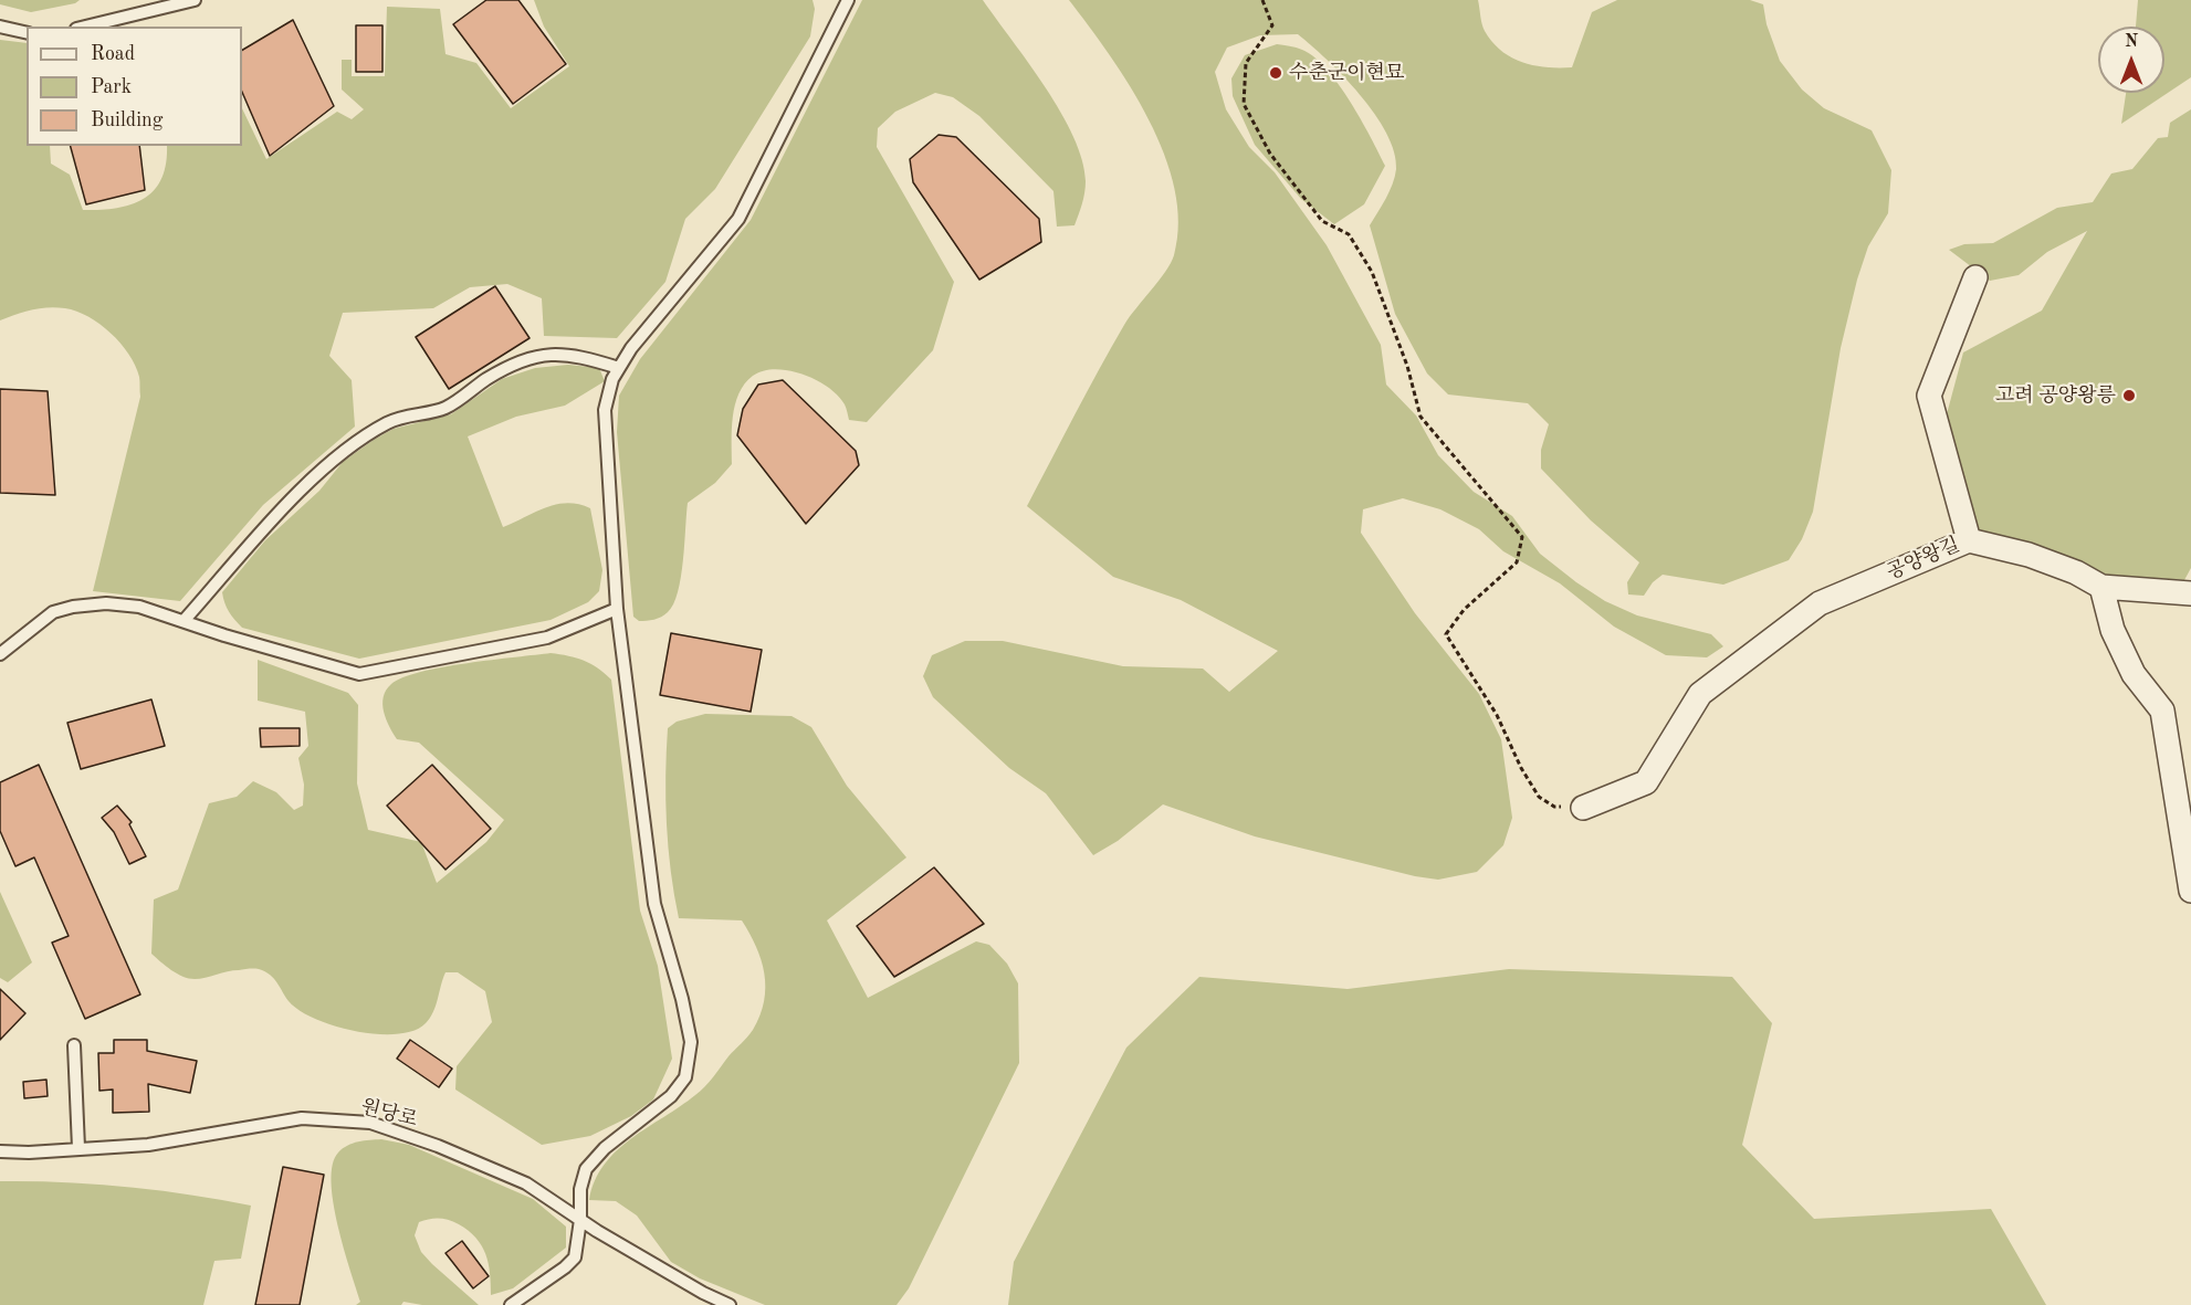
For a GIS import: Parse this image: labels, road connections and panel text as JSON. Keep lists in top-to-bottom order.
{
  "streets": {
    "street": ["공양왕길"],
    "lane": ["원당로"]
  },
  "places": ["수춘군이현묘", "고려 공양왕릉"],
  "legend": ["Road", "Park", "Building"],
  "north": "top"
}
